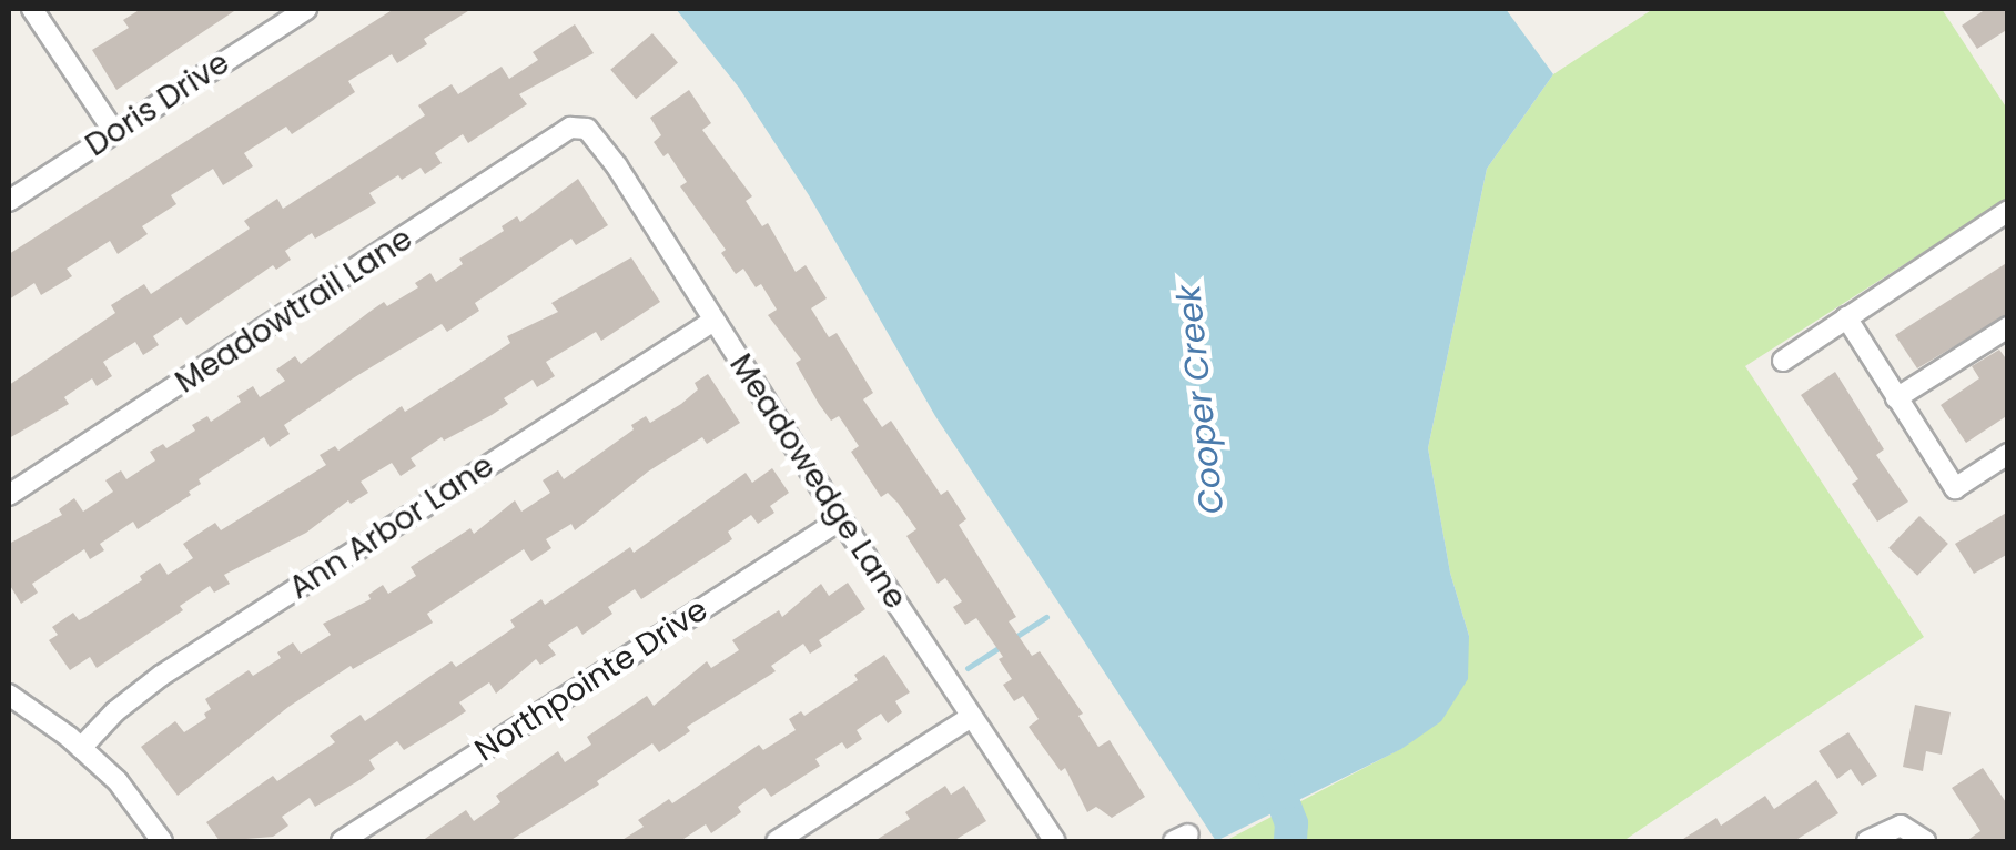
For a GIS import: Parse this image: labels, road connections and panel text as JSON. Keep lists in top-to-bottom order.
{
  "streets": {
    "street": [
      "Doris Drive",
      "Meadowtrail Lane",
      "Meadowedge Lane",
      "Ann Arbor Lane",
      "Northpointe Drive"
    ]
  },
  "crossings": [
    ["Meadowtrail Lane", "Meadowedge Lane"],
    ["Meadowedge Lane", "Ann Arbor Lane"],
    ["Meadowedge Lane", "Northpointe Drive"]
  ],
  "water": ["Cooper Creek"]
}
